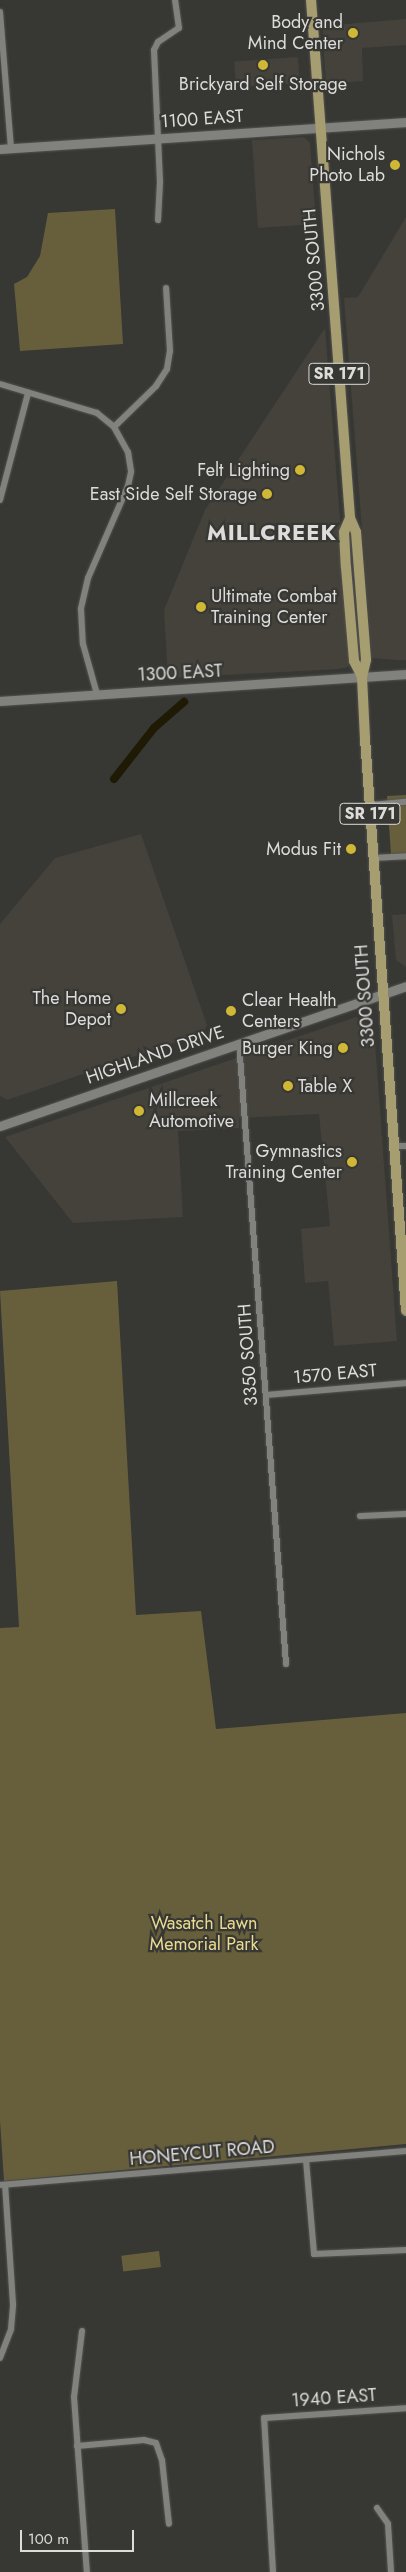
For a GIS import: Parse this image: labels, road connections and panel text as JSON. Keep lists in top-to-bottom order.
{
  "streets": {
    "main road": [
      "1100 EAST",
      "3300 SOUTH",
      "SR 171",
      "1300 EAST",
      "HIGHLAND DRIVE"
    ],
    "street": [
      "3350 SOUTH",
      "1570 EAST",
      "HONEYCUT ROAD",
      "1940 EAST"
    ]
  },
  "crossings": [
    ["1100 EAST", "3300 SOUTH"],
    ["3300 SOUTH", "1300 EAST"],
    ["3300 SOUTH", "HIGHLAND DRIVE"],
    ["HIGHLAND DRIVE", "3350 SOUTH"],
    ["3350 SOUTH", "1570 EAST"]
  ],
  "districts": ["MILLCREEK"],
  "parks": ["Wasatch Lawn Memorial Park"],
  "places": [
    "Body and Mind Center",
    "Brickyard Self Storage",
    "Nichols Photo Lab",
    "Felt Lighting",
    "East Side Self Storage",
    "Ultimate Combat Training Center",
    "Modus Fit",
    "The Home Depot",
    "Clear Health Centers",
    "Burger King",
    "Table X",
    "Millcreek Automotive",
    "Gymnastics Training Center"
  ],
  "scale_bar": "100 m"
}
